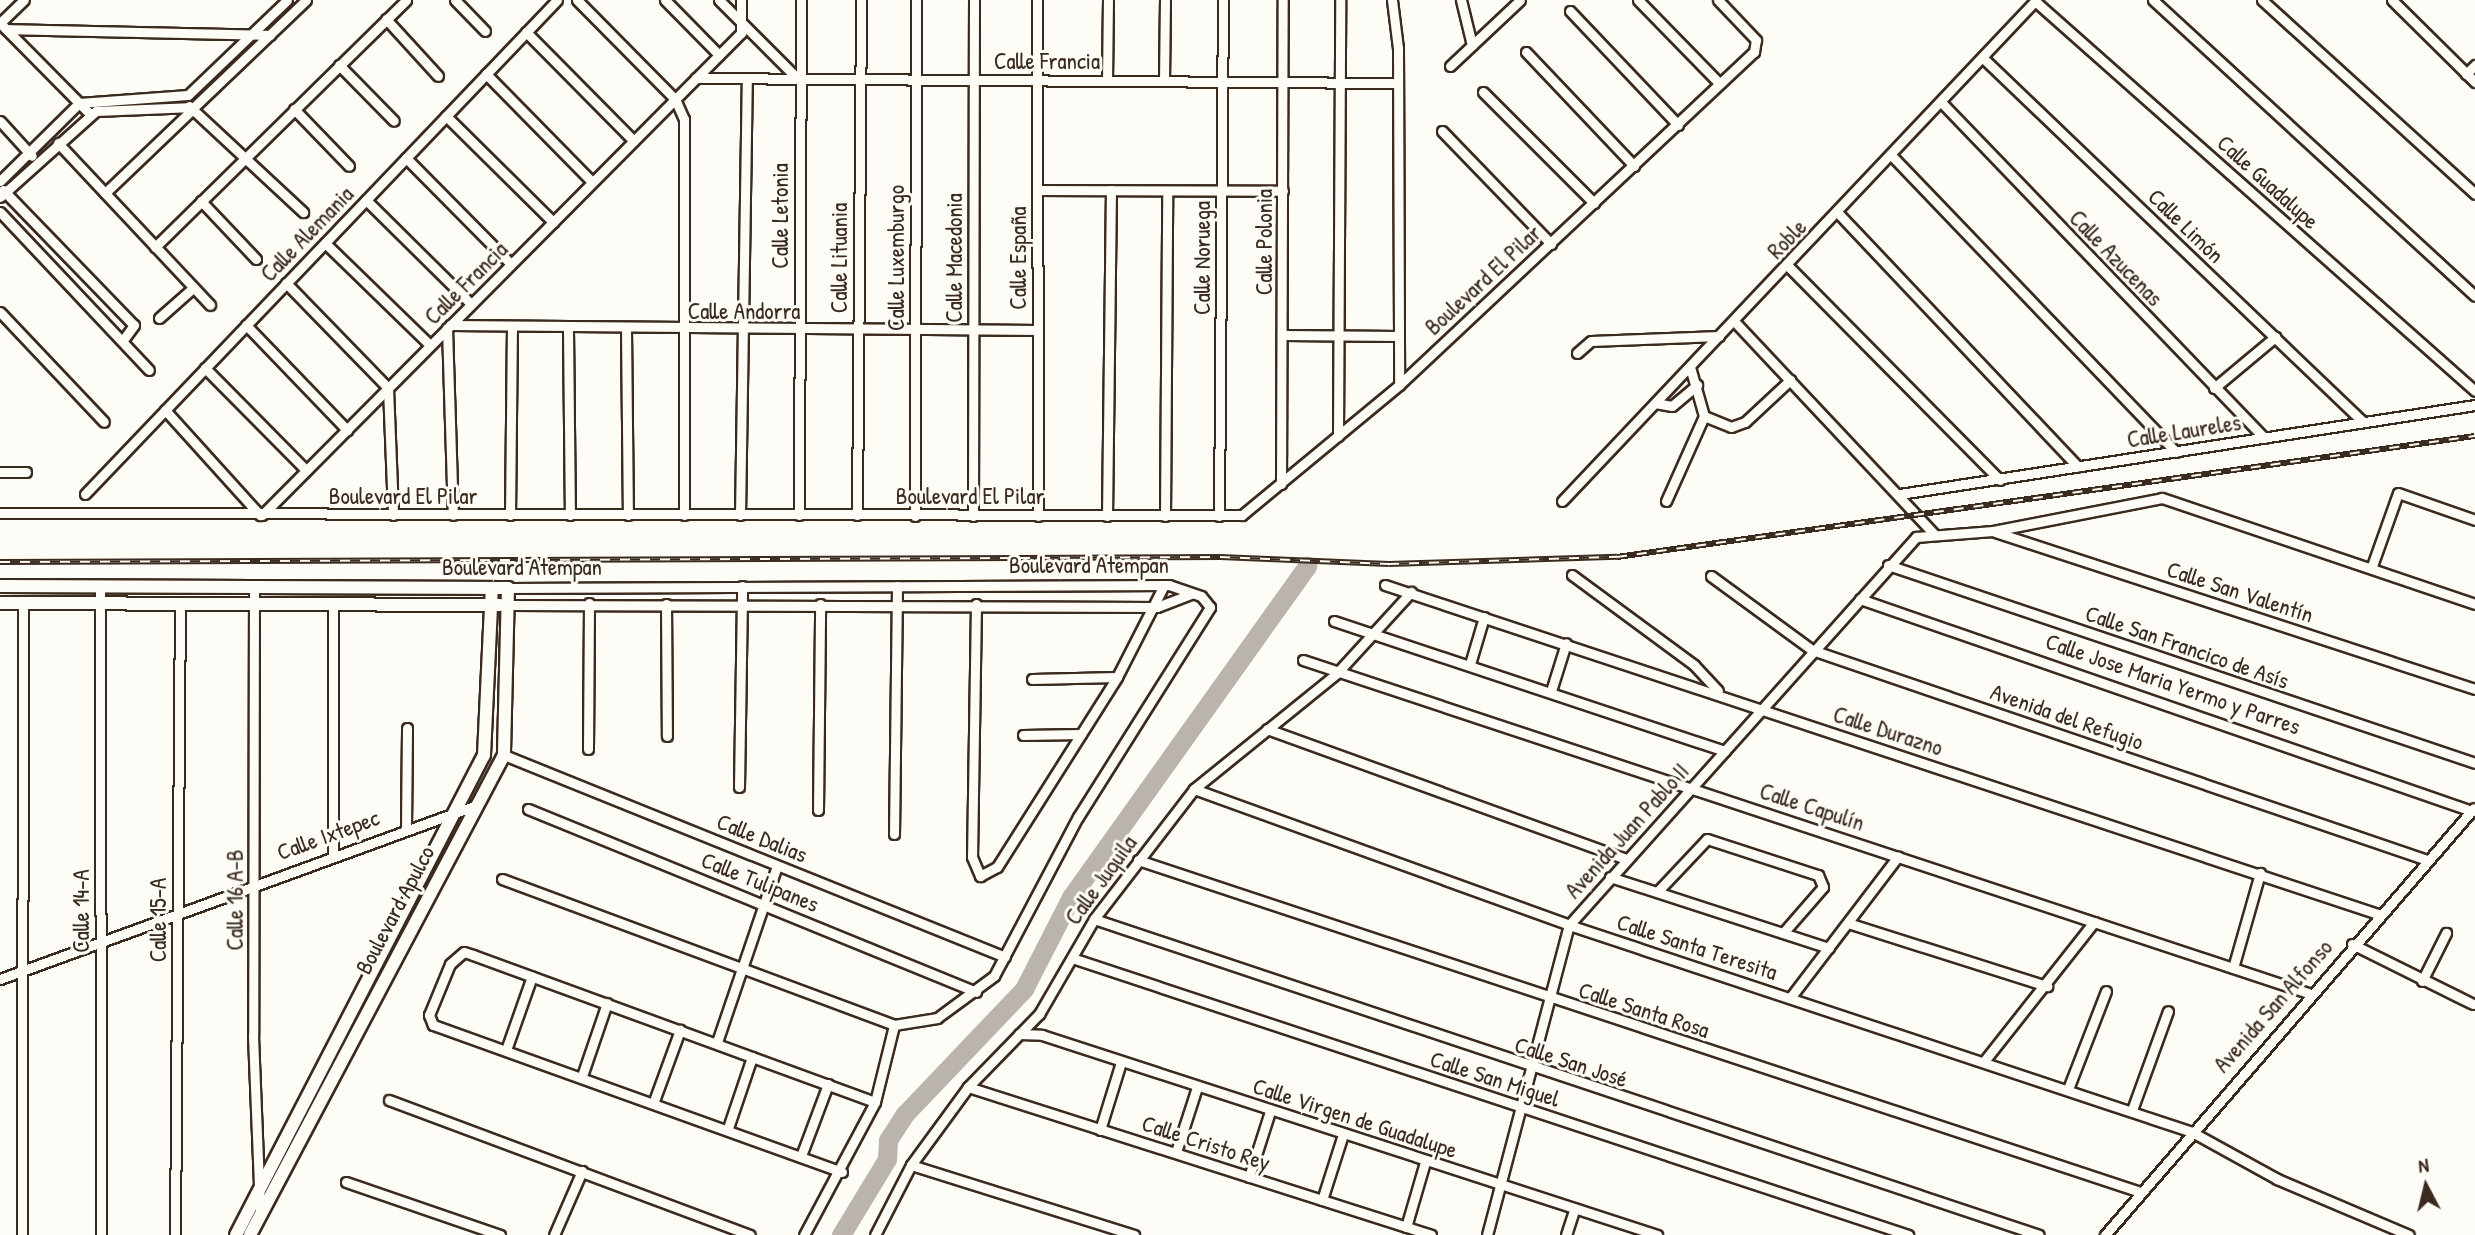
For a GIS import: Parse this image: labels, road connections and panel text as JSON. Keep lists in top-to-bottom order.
{
  "streets": {
    "street": [
      "Calle Francia",
      "Calle Guadalupe",
      "Calle Letonia",
      "Calle Limón",
      "Calle Alemania",
      "Roble",
      "Calle Polonia",
      "Calle Lituania",
      "Calle Luxemburgo",
      "Calle Macedonia",
      "Calle España",
      "Calle Noruega",
      "Calle Azucenas",
      "Boulevard El Pilar",
      "Calle Andorra",
      "Calle Laureles",
      "Boulevard Atempan",
      "Calle San Valentín",
      "Calle San Francico de Asís",
      "Calle Jose Maria Yermo y Parres",
      "Avenida del Refugio",
      "Calle Durazno",
      "Calle Capulín",
      "Avenida Juan Pablo II",
      "Calle Ixtepec",
      "Calle Dalias",
      "Calle Juquila",
      "Calle Tulipanes",
      "Calle 16 A-B",
      "Boulevard Apulco",
      "Calle 14-A",
      "Calle 15-A",
      "Calle Santa Teresita",
      "Avenida San Alfonso",
      "Calle Santa Rosa",
      "Calle San José",
      "Calle San Miguel",
      "Calle Virgen de Guadalupe",
      "Calle Cristo Rey"
    ]
  },
  "crossings": [
    ["Calle Francia", "Calle Letonia"],
    ["Calle Francia", "Calle Polonia"],
    ["Calle Francia", "Calle Lituania"],
    ["Calle Francia", "Calle Luxemburgo"],
    ["Calle Francia", "Calle Macedonia"],
    ["Calle Francia", "Calle España"],
    ["Calle Francia", "Calle Noruega"],
    ["Calle Francia", "Boulevard El Pilar"],
    ["Calle Francia", "Calle Andorra"],
    ["Calle Guadalupe", "Roble"],
    ["Calle Letonia", "Boulevard El Pilar"],
    ["Calle Letonia", "Calle Andorra"],
    ["Calle Limón", "Roble"],
    ["Calle Limón", "Calle Laureles"],
    ["Roble", "Calle Azucenas"],
    ["Calle Polonia", "Boulevard El Pilar"],
    ["Calle Lituania", "Boulevard El Pilar"],
    ["Calle Lituania", "Calle Andorra"],
    ["Calle Luxemburgo", "Boulevard El Pilar"],
    ["Calle Luxemburgo", "Calle Andorra"],
    ["Calle Macedonia", "Boulevard El Pilar"],
    ["Calle Macedonia", "Calle Andorra"],
    ["Calle España", "Boulevard El Pilar"],
    ["Calle España", "Calle Andorra"],
    ["Calle Noruega", "Boulevard El Pilar"],
    ["Calle Azucenas", "Calle Laureles"],
    ["Boulevard Atempan", "Calle 16 A-B"],
    ["Boulevard Atempan", "Boulevard Apulco"],
    ["Boulevard Atempan", "Calle 14-A"],
    ["Boulevard Atempan", "Calle 15-A"],
    ["Calle San Francico de Asís", "Avenida Juan Pablo II"],
    ["Calle Jose Maria Yermo y Parres", "Avenida Juan Pablo II"],
    ["Calle Jose Maria Yermo y Parres", "Avenida San Alfonso"],
    ["Avenida del Refugio", "Avenida Juan Pablo II"],
    ["Avenida del Refugio", "Avenida San Alfonso"],
    ["Calle Durazno", "Avenida Juan Pablo II"],
    ["Calle Durazno", "Calle Juquila"],
    ["Calle Durazno", "Avenida San Alfonso"],
    ["Calle Capulín", "Avenida Juan Pablo II"],
    ["Calle Capulín", "Calle Juquila"],
    ["Calle Capulín", "Avenida San Alfonso"],
    ["Avenida Juan Pablo II", "Calle Santa Teresita"],
    ["Avenida Juan Pablo II", "Calle Santa Rosa"],
    ["Avenida Juan Pablo II", "Calle San José"],
    ["Avenida Juan Pablo II", "Calle San Miguel"],
    ["Avenida Juan Pablo II", "Calle Virgen de Guadalupe"],
    ["Calle Ixtepec", "Calle 16 A-B"],
    ["Calle Ixtepec", "Boulevard Apulco"],
    ["Calle Ixtepec", "Calle 14-A"],
    ["Calle Ixtepec", "Calle 15-A"],
    ["Calle Dalias", "Boulevard Apulco"],
    ["Calle Juquila", "Calle Santa Teresita"],
    ["Calle Juquila", "Calle Santa Rosa"],
    ["Calle Juquila", "Calle San José"],
    ["Calle Juquila", "Calle San Miguel"],
    ["Calle Juquila", "Calle Virgen de Guadalupe"],
    ["Calle Juquila", "Calle Cristo Rey"],
    ["Calle 16 A-B", "Boulevard Apulco"],
    ["Calle Santa Teresita", "Avenida San Alfonso"],
    ["Avenida San Alfonso", "Calle Santa Rosa"]
  ],
  "north": "top"
}
